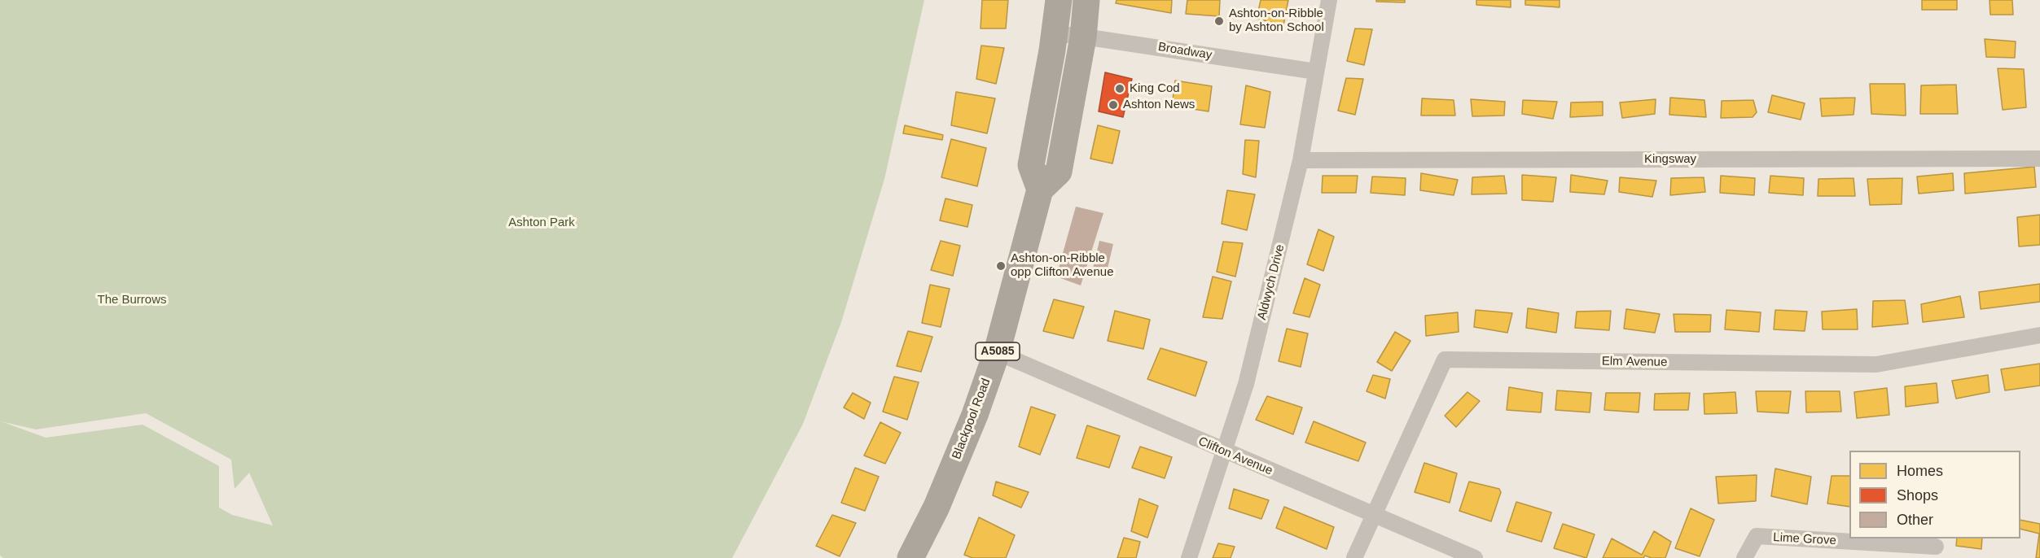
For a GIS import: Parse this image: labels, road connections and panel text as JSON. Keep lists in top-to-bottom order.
{
  "streets": {
    "highway": ["A5085", "Blackpool Road"],
    "street": [
      "Broadway",
      "Kingsway",
      "Aldwych Drive",
      "Elm Avenue",
      "Clifton Avenue",
      "Lime Grove"
    ]
  },
  "crossings": [
    ["Broadway", "Aldwych Drive"],
    ["Kingsway", "Aldwych Drive"],
    ["Aldwych Drive", "Clifton Avenue"],
    ["Elm Avenue", "Clifton Avenue"],
    ["Blackpool Road", "Clifton Avenue"]
  ],
  "parks": ["Ashton Park", "The Burrows"],
  "places": [
    "Ashton-on-Ribble by Ashton School",
    "King Cod",
    "Ashton News",
    "Ashton-on-Ribble opp Clifton Avenue"
  ],
  "legend": ["Homes", "Shops", "Other"]
}
